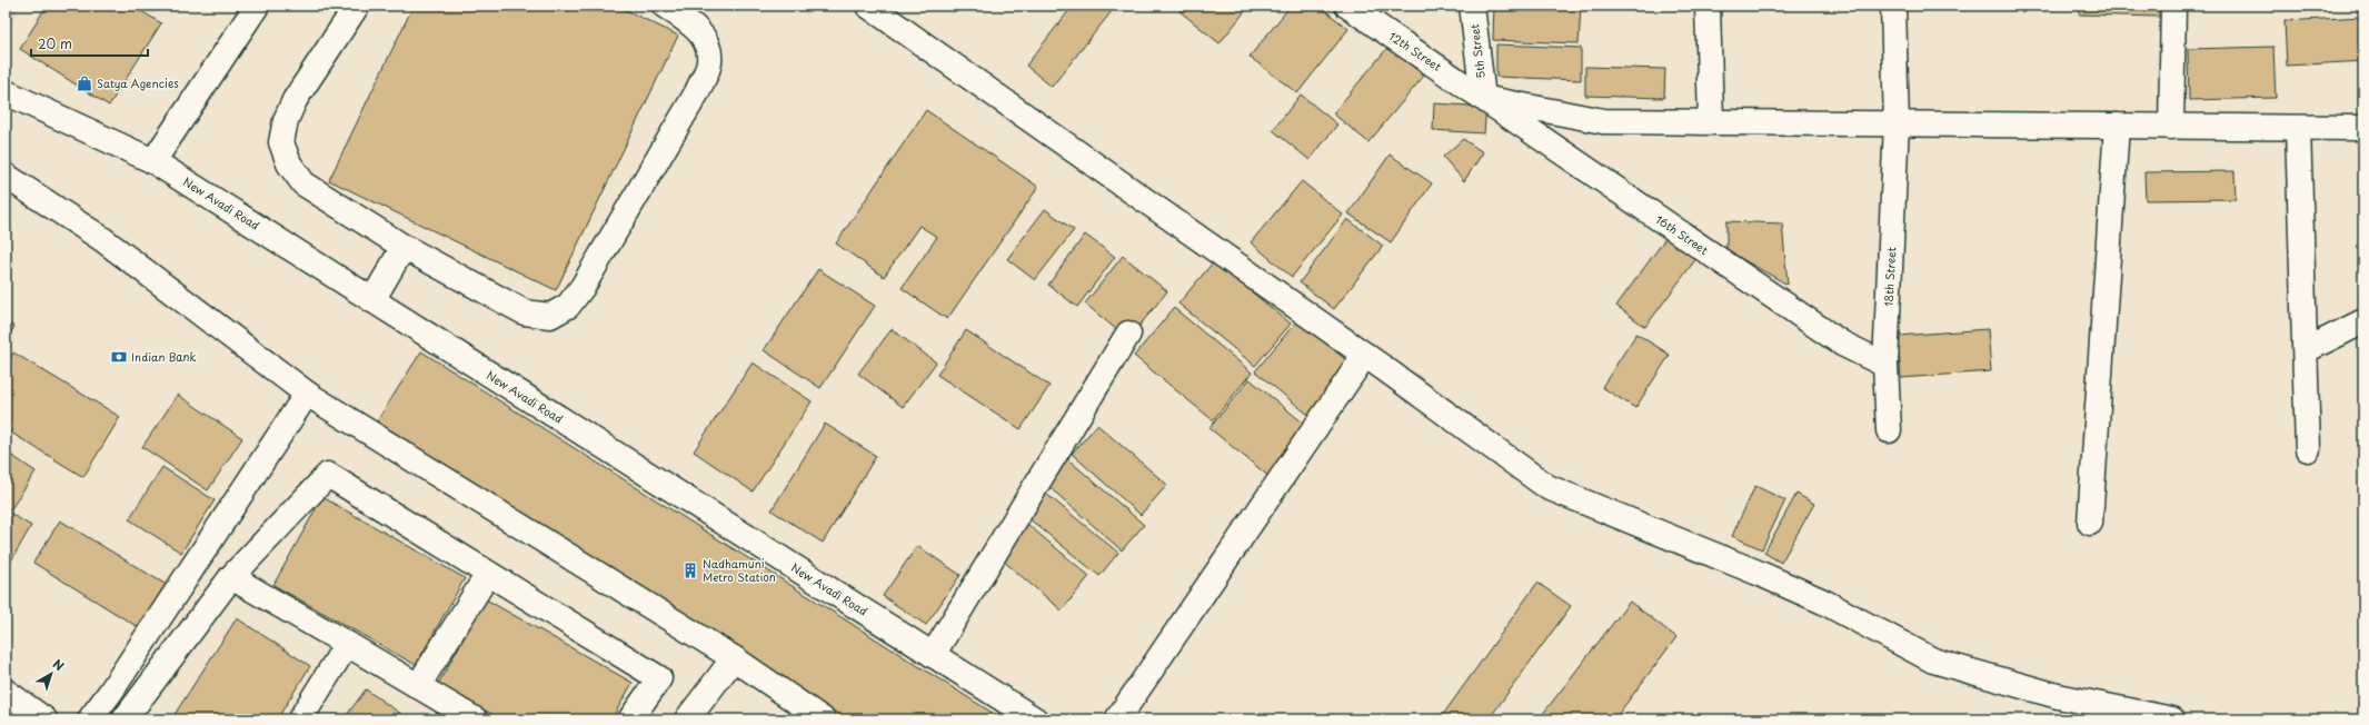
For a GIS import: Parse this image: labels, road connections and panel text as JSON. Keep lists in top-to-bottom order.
{
  "streets": {
    "street": [
      "12th Street",
      "5th Street",
      "New Avadi Road",
      "16th Street",
      "18th Street"
    ]
  },
  "crossings": [
    ["12th Street", "5th Street"],
    ["12th Street", "16th Street"],
    ["5th Street", "16th Street"],
    ["16th Street", "18th Street"]
  ],
  "places": {
    "shop": ["Satya Agencies"],
    "bank": ["Indian Bank"],
    "building": ["Nadhamuni Metro Station"]
  },
  "scale_bar": "20 m",
  "north": "top right"
}
